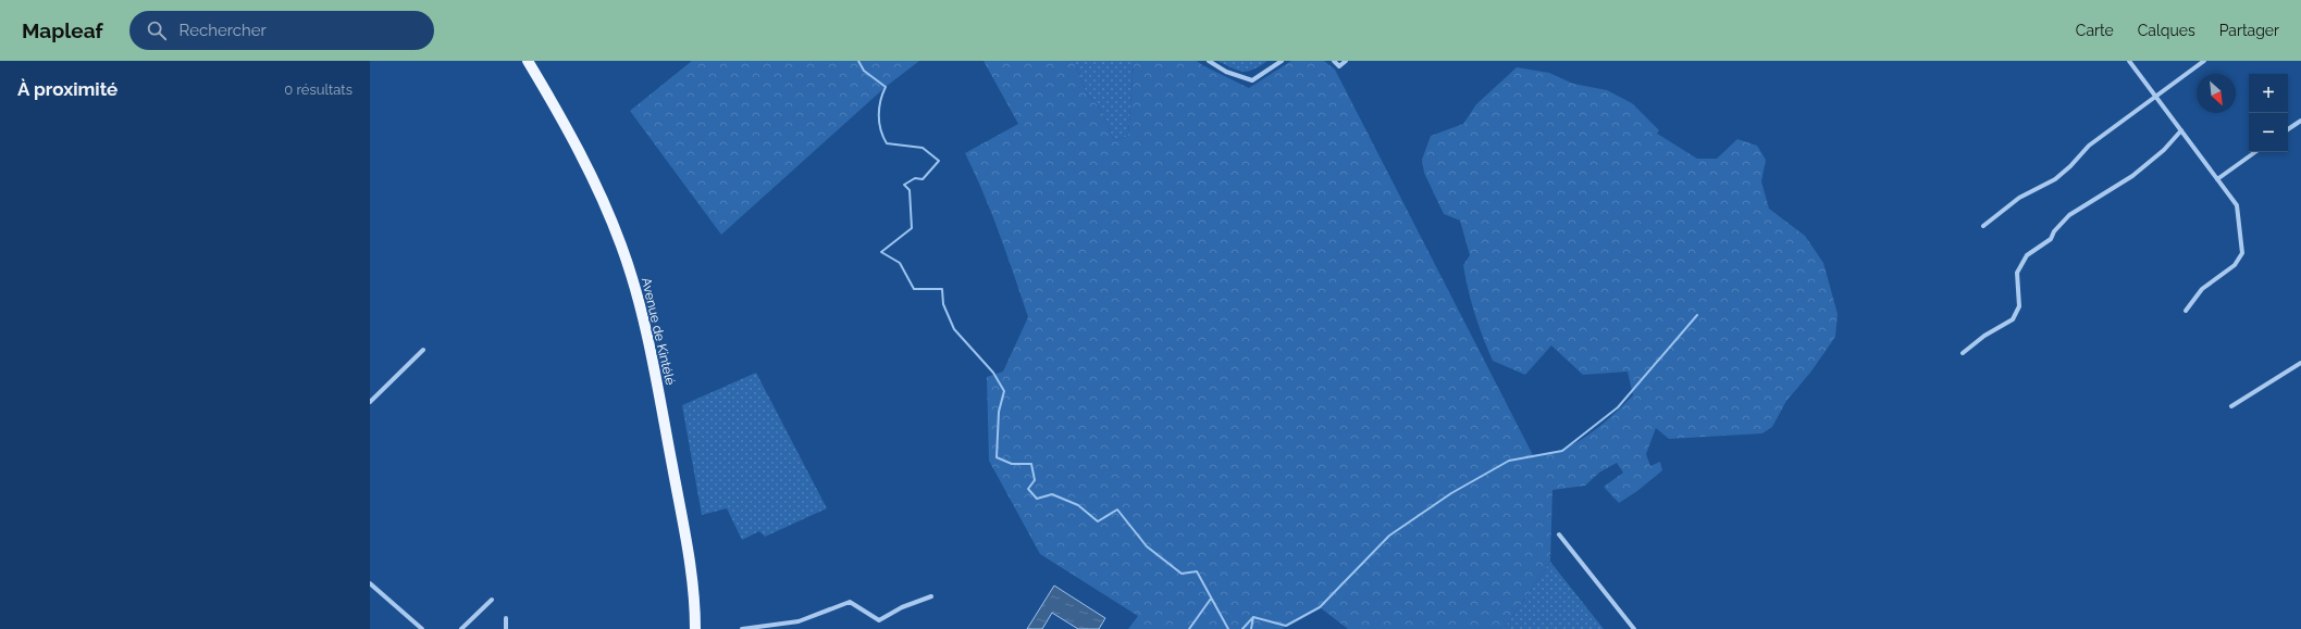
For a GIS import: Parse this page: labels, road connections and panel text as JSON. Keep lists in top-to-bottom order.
{
  "streets": {
    "main road": ["Avenue de Kintélé"]
  },
  "north": "bottom right",
  "page": {
    "header": "Mapleaf",
    "search": "Rechercher",
    "nav": ["Carte", "Calques", "Partager"],
    "heading": ["À proximité", "0 résultats"],
    "map_buttons": ["+", "−"]
  }
}
